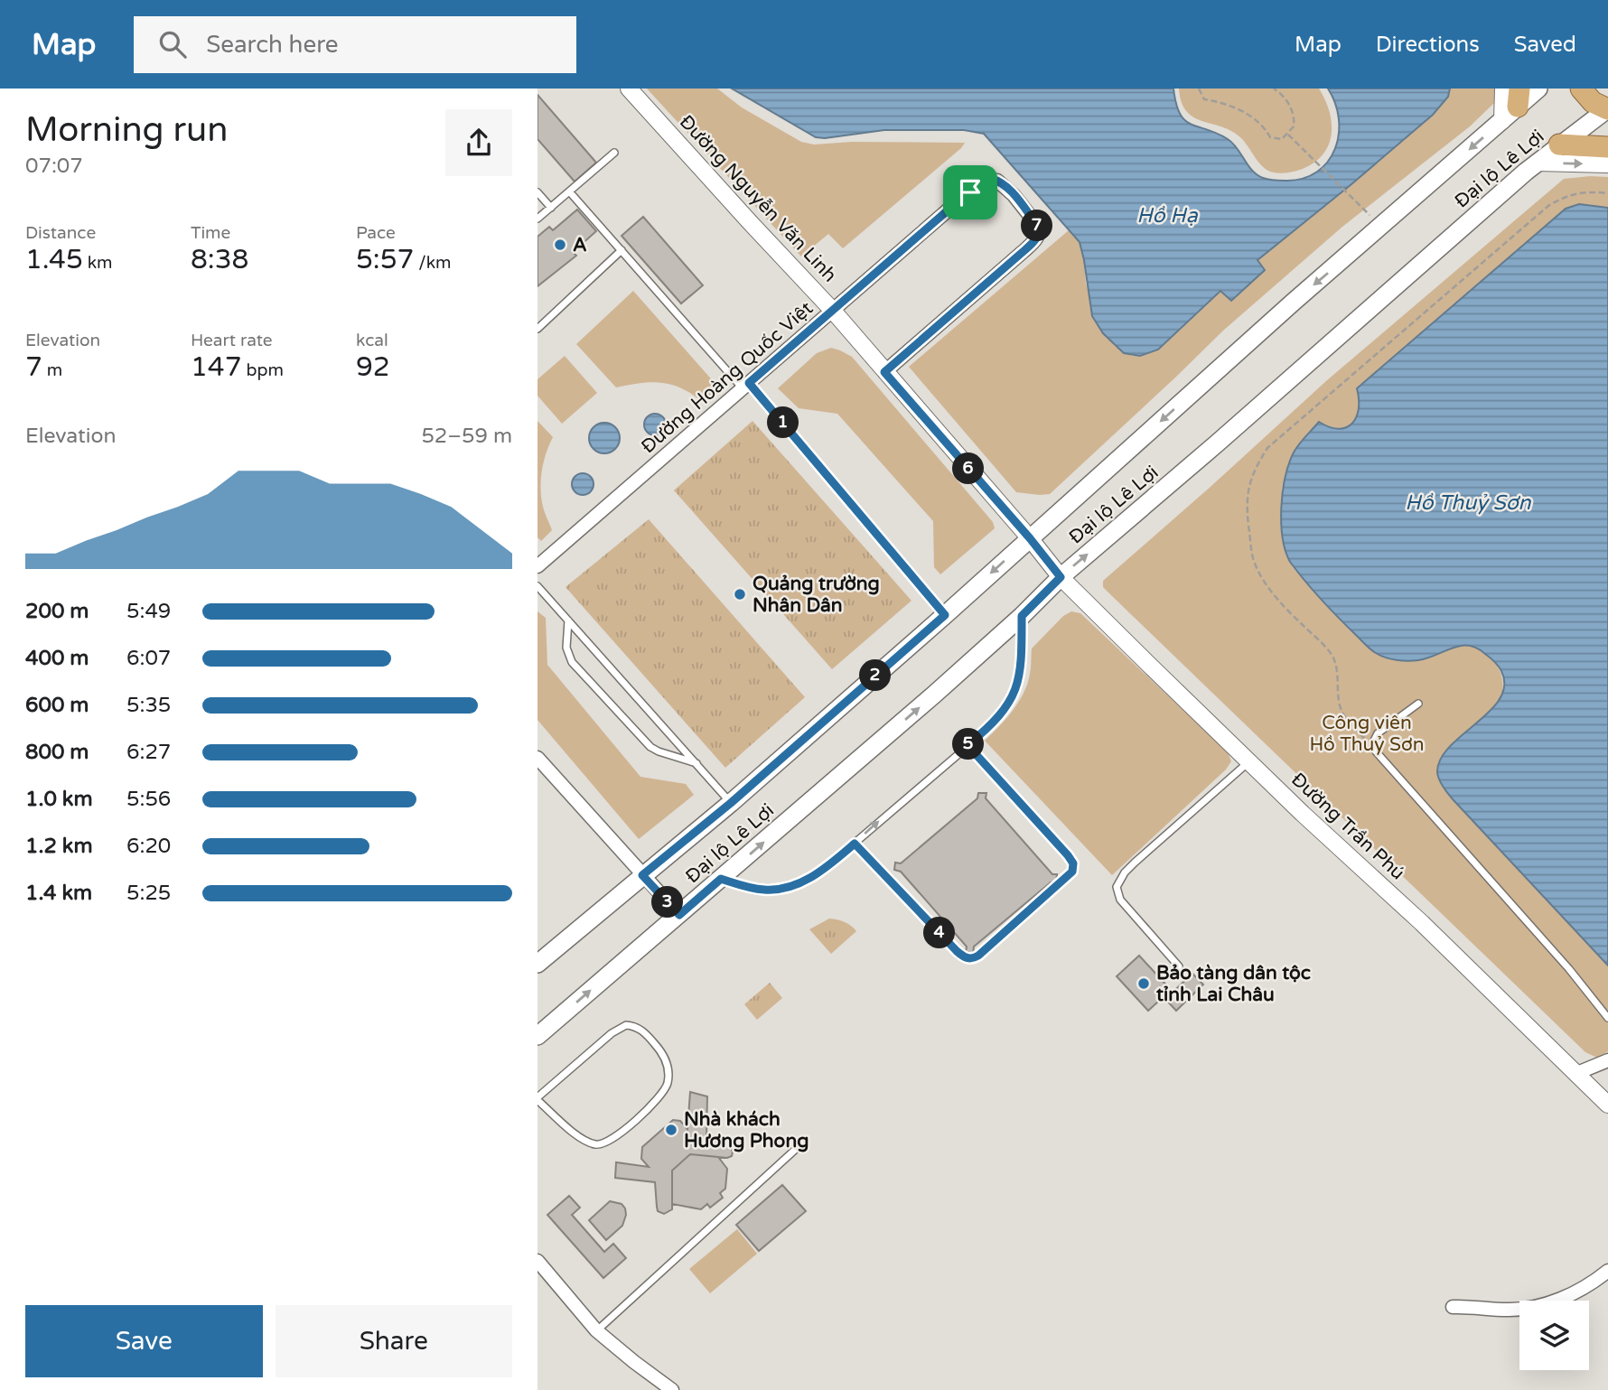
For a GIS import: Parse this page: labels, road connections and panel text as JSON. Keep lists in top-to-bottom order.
{
  "streets": {
    "main road": ["Đại lộ Lê Lợi"],
    "street": ["Đường Nguyễn Văn Linh", "Đường Hoàng Quốc Việt", "Đường Trần Phú"]
  },
  "crossings": [
    ["Đại lộ Lê Lợi", "Đường Nguyễn Văn Linh"],
    ["Đại lộ Lê Lợi", "Đường Trần Phú"],
    ["Đường Nguyễn Văn Linh", "Đường Hoàng Quốc Việt"],
    ["Đường Nguyễn Văn Linh", "Đường Trần Phú"]
  ],
  "water": ["Hồ Hạ", "Hồ Thuỷ Sơn"],
  "parks": ["Công viên Hồ Thuỷ Sơn"],
  "places": [
    "A",
    "Quảng trường Nhân Dân",
    "Bảo tàng dân tộc tỉnh Lai Châu",
    "Nhà khách Hương Phong"
  ],
  "page": {
    "header": "Map",
    "search": "Search here",
    "nav": ["Map", "Directions", "Saved"],
    "heading": ["Morning run", "07:07"],
    "stats": [
      ["Distance", "1.45 km"],
      ["Time", "8:38"],
      ["Pace", "5:57 /km"],
      ["Elevation", "7 m"],
      ["Heart rate", "147 bpm"],
      ["kcal", "92"]
    ],
    "pins": [
      "7",
      "1",
      "6",
      "2",
      "5",
      "3",
      "4"
    ],
    "chart": ["Elevation", "52–59 m"],
    "list": [
      {
        "name": "200 m",
        "note": "5:49"
      },
      {
        "name": "400 m",
        "note": "6:07"
      },
      {
        "name": "600 m",
        "note": "5:35"
      },
      {
        "name": "800 m",
        "note": "6:27"
      },
      {
        "name": "1.0 km",
        "note": "5:56"
      },
      {
        "name": "1.2 km",
        "note": "6:20"
      },
      {
        "name": "1.4 km",
        "note": "5:25"
      }
    ],
    "buttons": ["Save", "Share"]
  }
}
